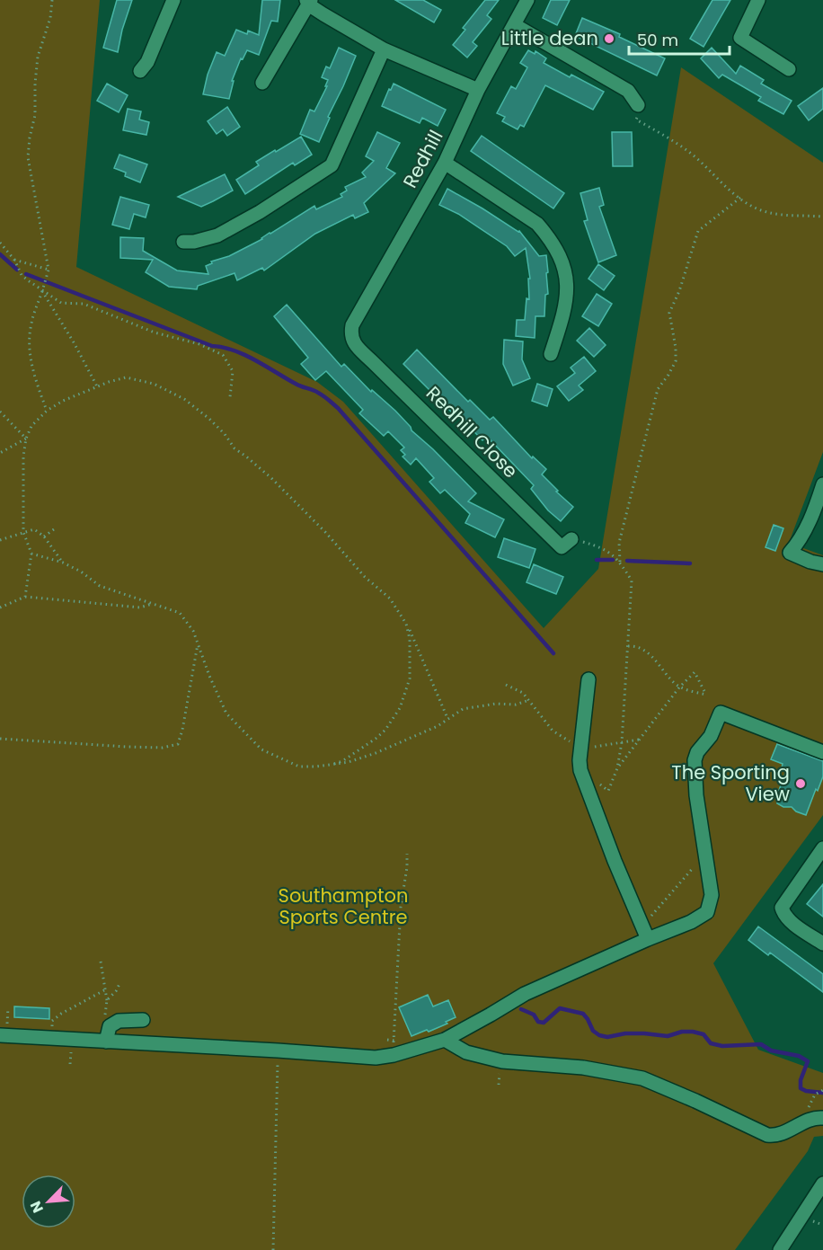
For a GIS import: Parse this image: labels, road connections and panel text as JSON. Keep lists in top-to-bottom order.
{
  "streets": {
    "street": ["Redhill", "Redhill Close"]
  },
  "crossings": [
    ["Redhill", "Redhill Close"]
  ],
  "parks": ["Southampton Sports Centre"],
  "places": ["Little dean", "The Sporting View"],
  "scale_bar": "50 m",
  "north": "bottom left"
}
